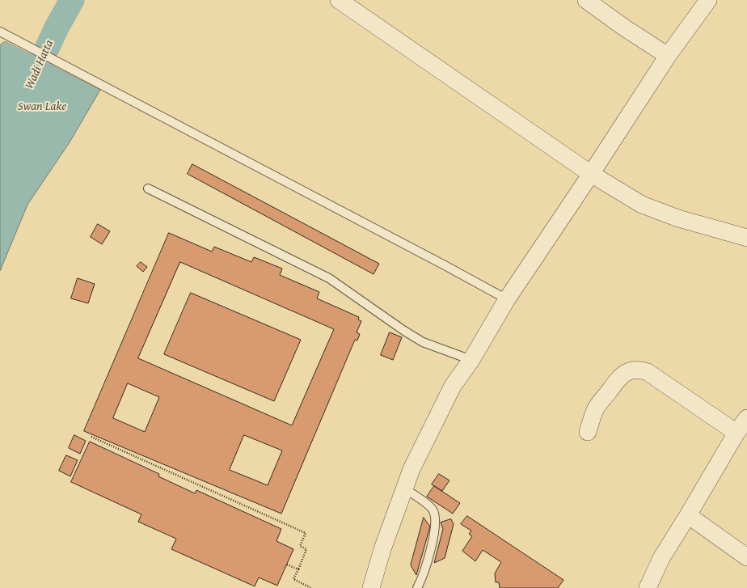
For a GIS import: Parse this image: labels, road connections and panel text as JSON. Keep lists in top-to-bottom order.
{
  "water": ["Wadi Hatta", "Swan Lake"]
}
